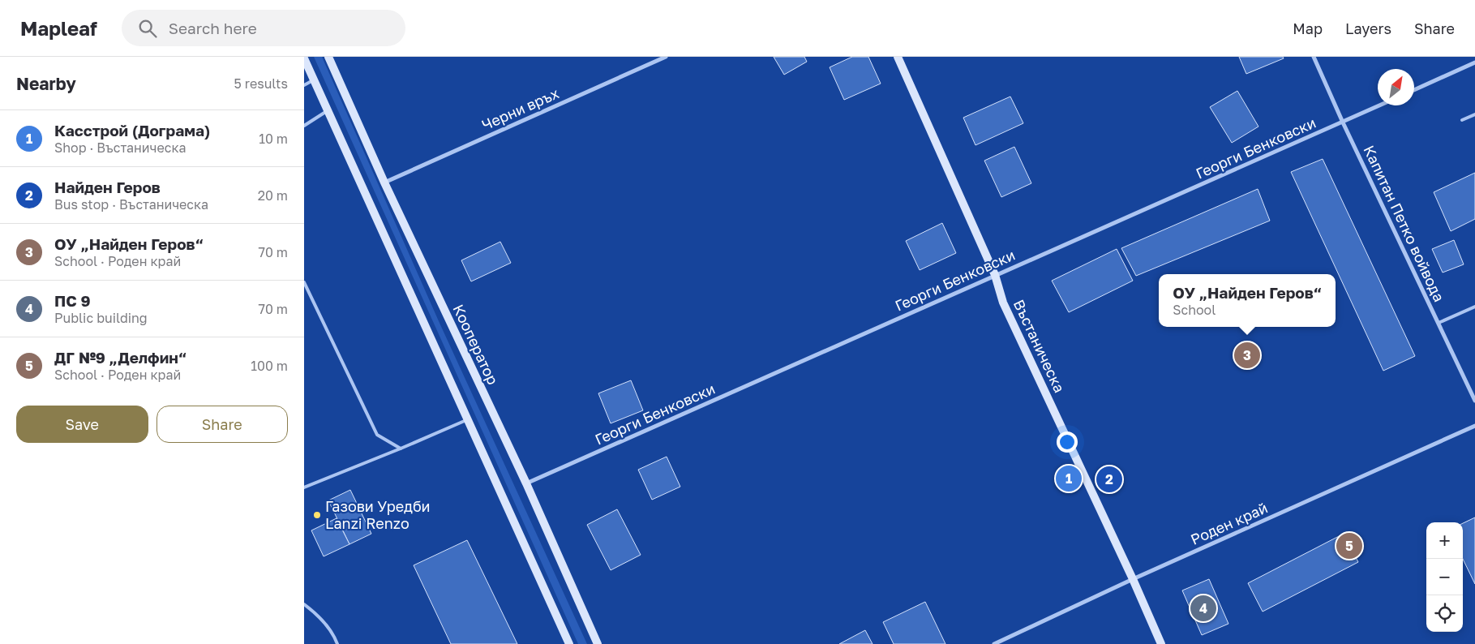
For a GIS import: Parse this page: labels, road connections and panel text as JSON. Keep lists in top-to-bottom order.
{
  "streets": {
    "street": [
      "Черни връх",
      "Георги Бенковски",
      "Капитан Петко войвода",
      "Кооператор",
      "Въстаническа",
      "Роден край"
    ]
  },
  "crossings": [
    ["Черни връх", "Кооператор"],
    ["Георги Бенковски", "Капитан Петко войвода"],
    ["Георги Бенковски", "Кооператор"],
    ["Георги Бенковски", "Въстаническа"],
    ["Въстаническа", "Роден край"]
  ],
  "places": ["Газови Уредби Lanzi Renzo"],
  "north": "top right",
  "page": {
    "header": "Mapleaf",
    "search": "Search here",
    "nav": ["Map", "Layers", "Share"],
    "heading": ["Nearby", "5 results"],
    "list": [
      {
        "mark": "1",
        "name": "Касстрой (Дограма)",
        "note": "Shop · Въстаническа",
        "value": "10 m"
      },
      {
        "mark": "2",
        "name": "Найден Геров",
        "note": "Bus stop · Въстаническа",
        "value": "20 m"
      },
      {
        "mark": "3",
        "name": "ОУ „Найден Геров“",
        "note": "School · Роден край",
        "value": "70 m"
      },
      {
        "mark": "4",
        "name": "ПС 9",
        "note": "Public building",
        "value": "70 m"
      },
      {
        "mark": "5",
        "name": "ДГ №9 „Делфин“",
        "note": "School · Роден край",
        "value": "100 m"
      }
    ],
    "popup": ["ОУ „Найден Геров“", "School"],
    "pins": [
      "3",
      "1",
      "2",
      "5",
      "4"
    ],
    "buttons": ["Save", "Share"],
    "map_buttons": ["+", "−"]
  }
}
